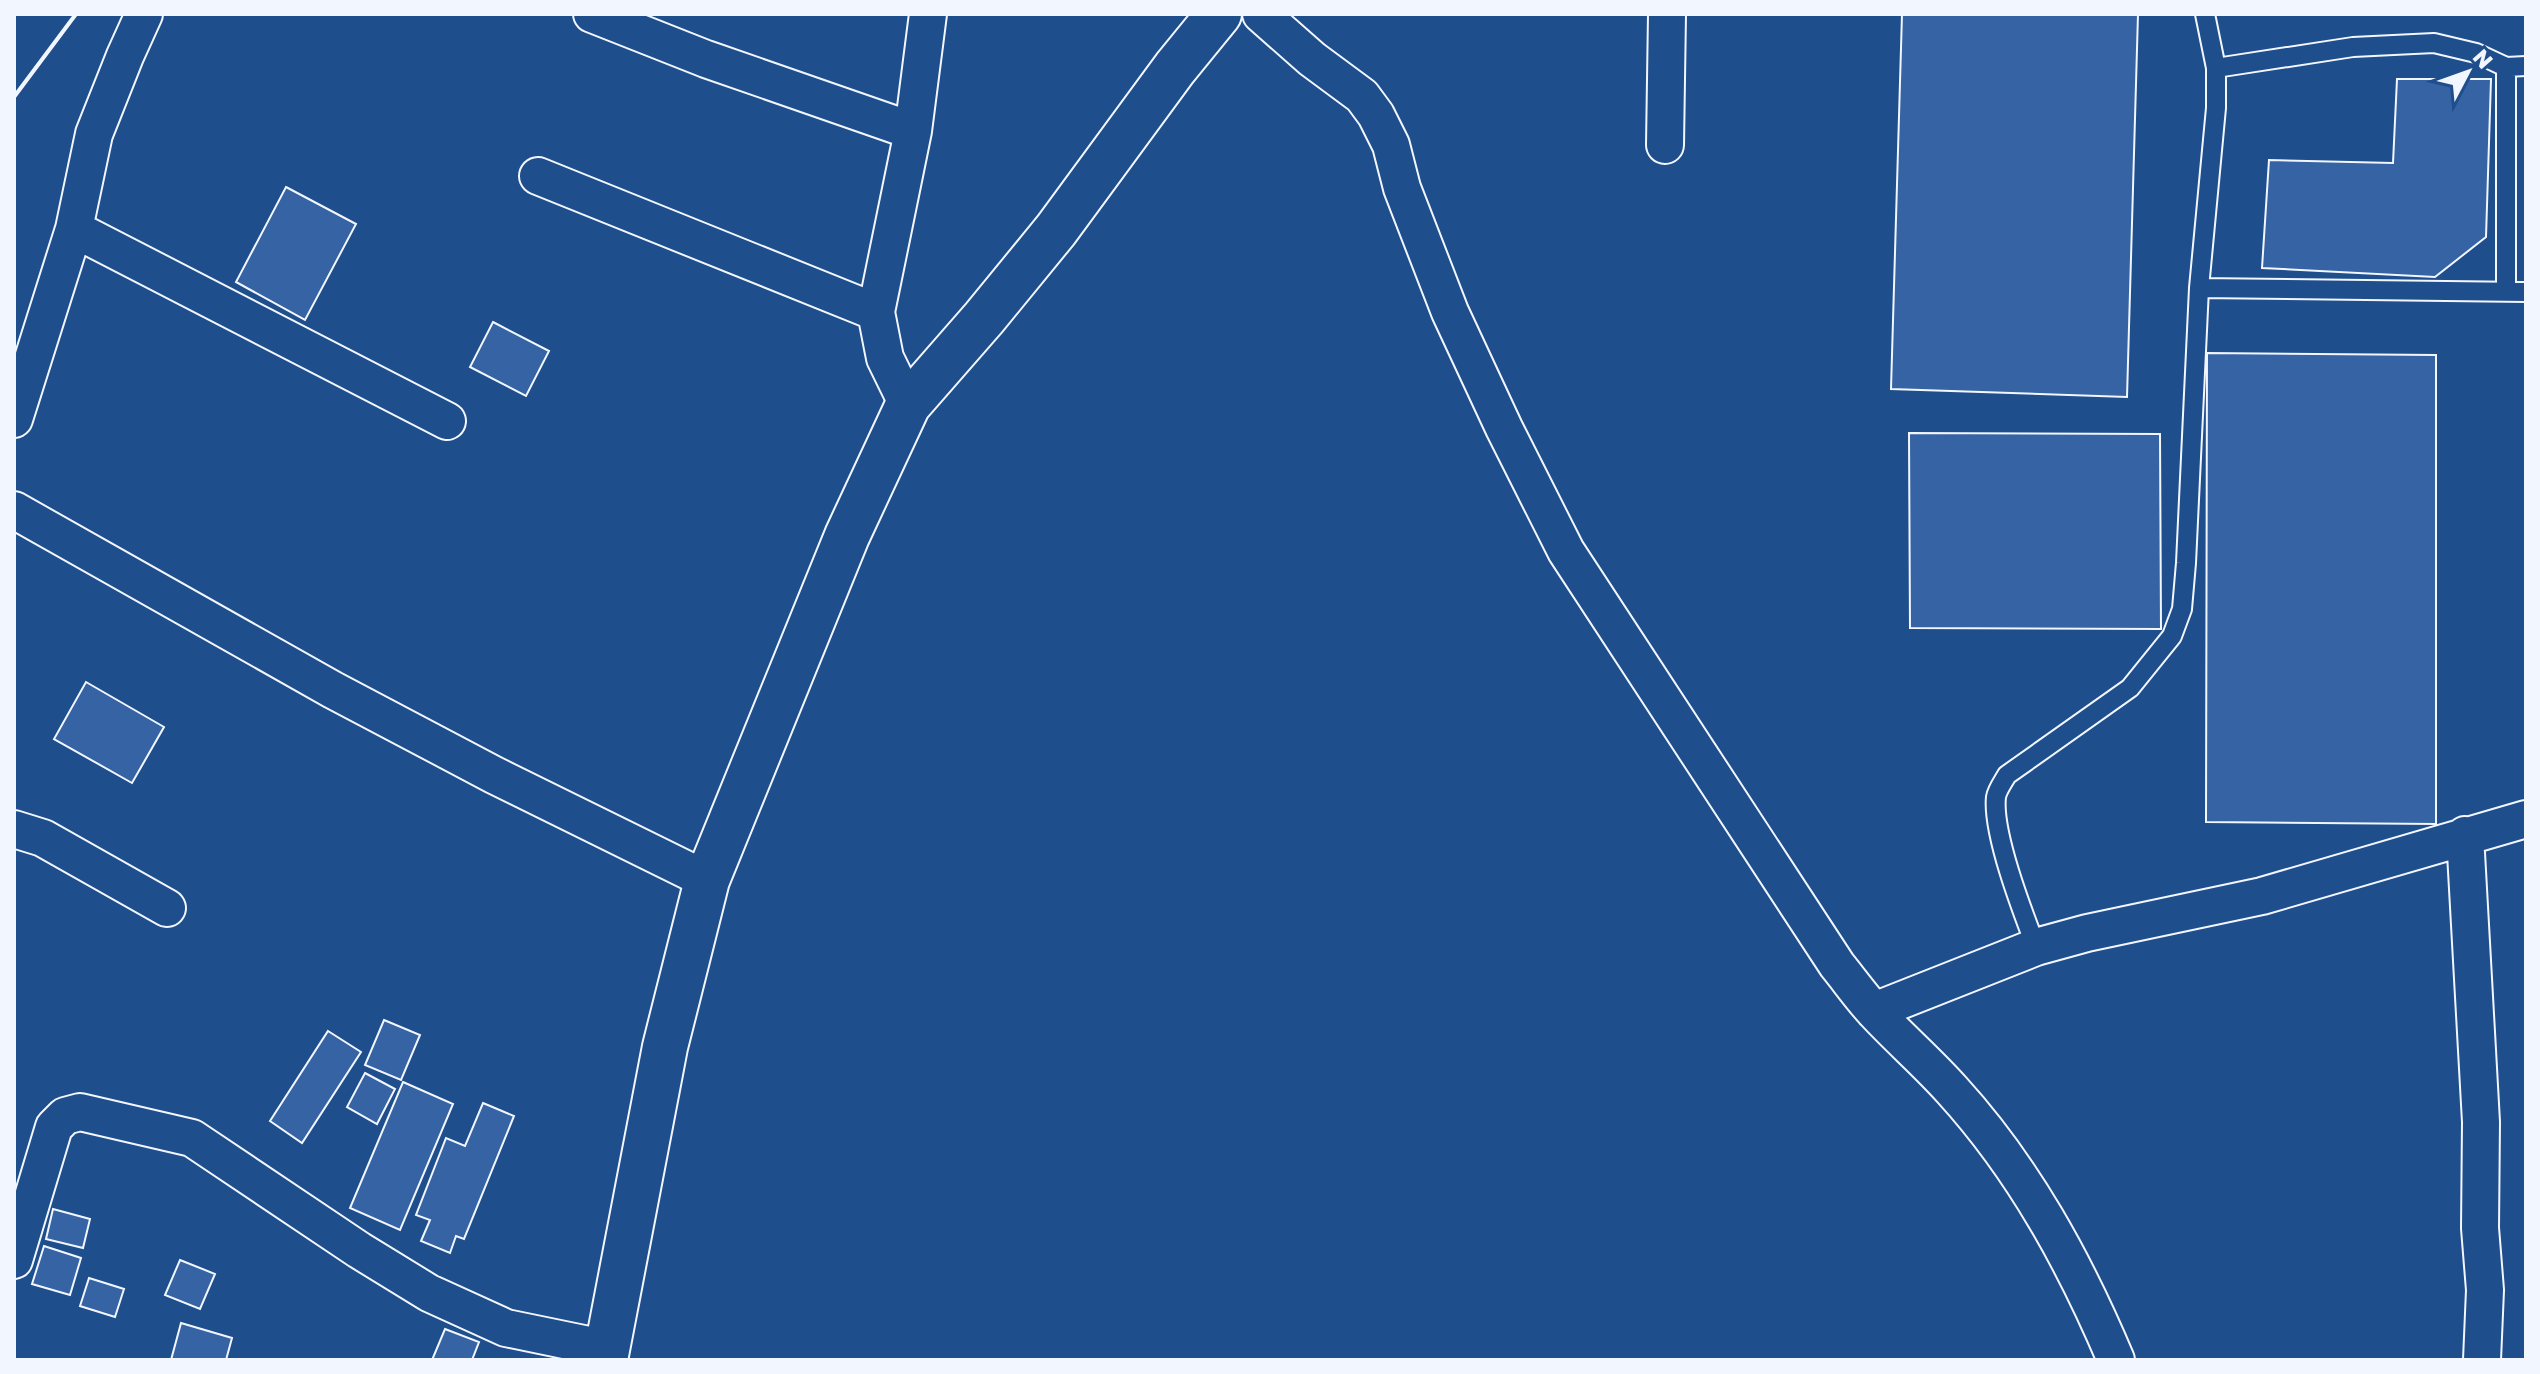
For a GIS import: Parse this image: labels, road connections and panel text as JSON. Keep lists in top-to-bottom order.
{
  "north": "top right"
}
